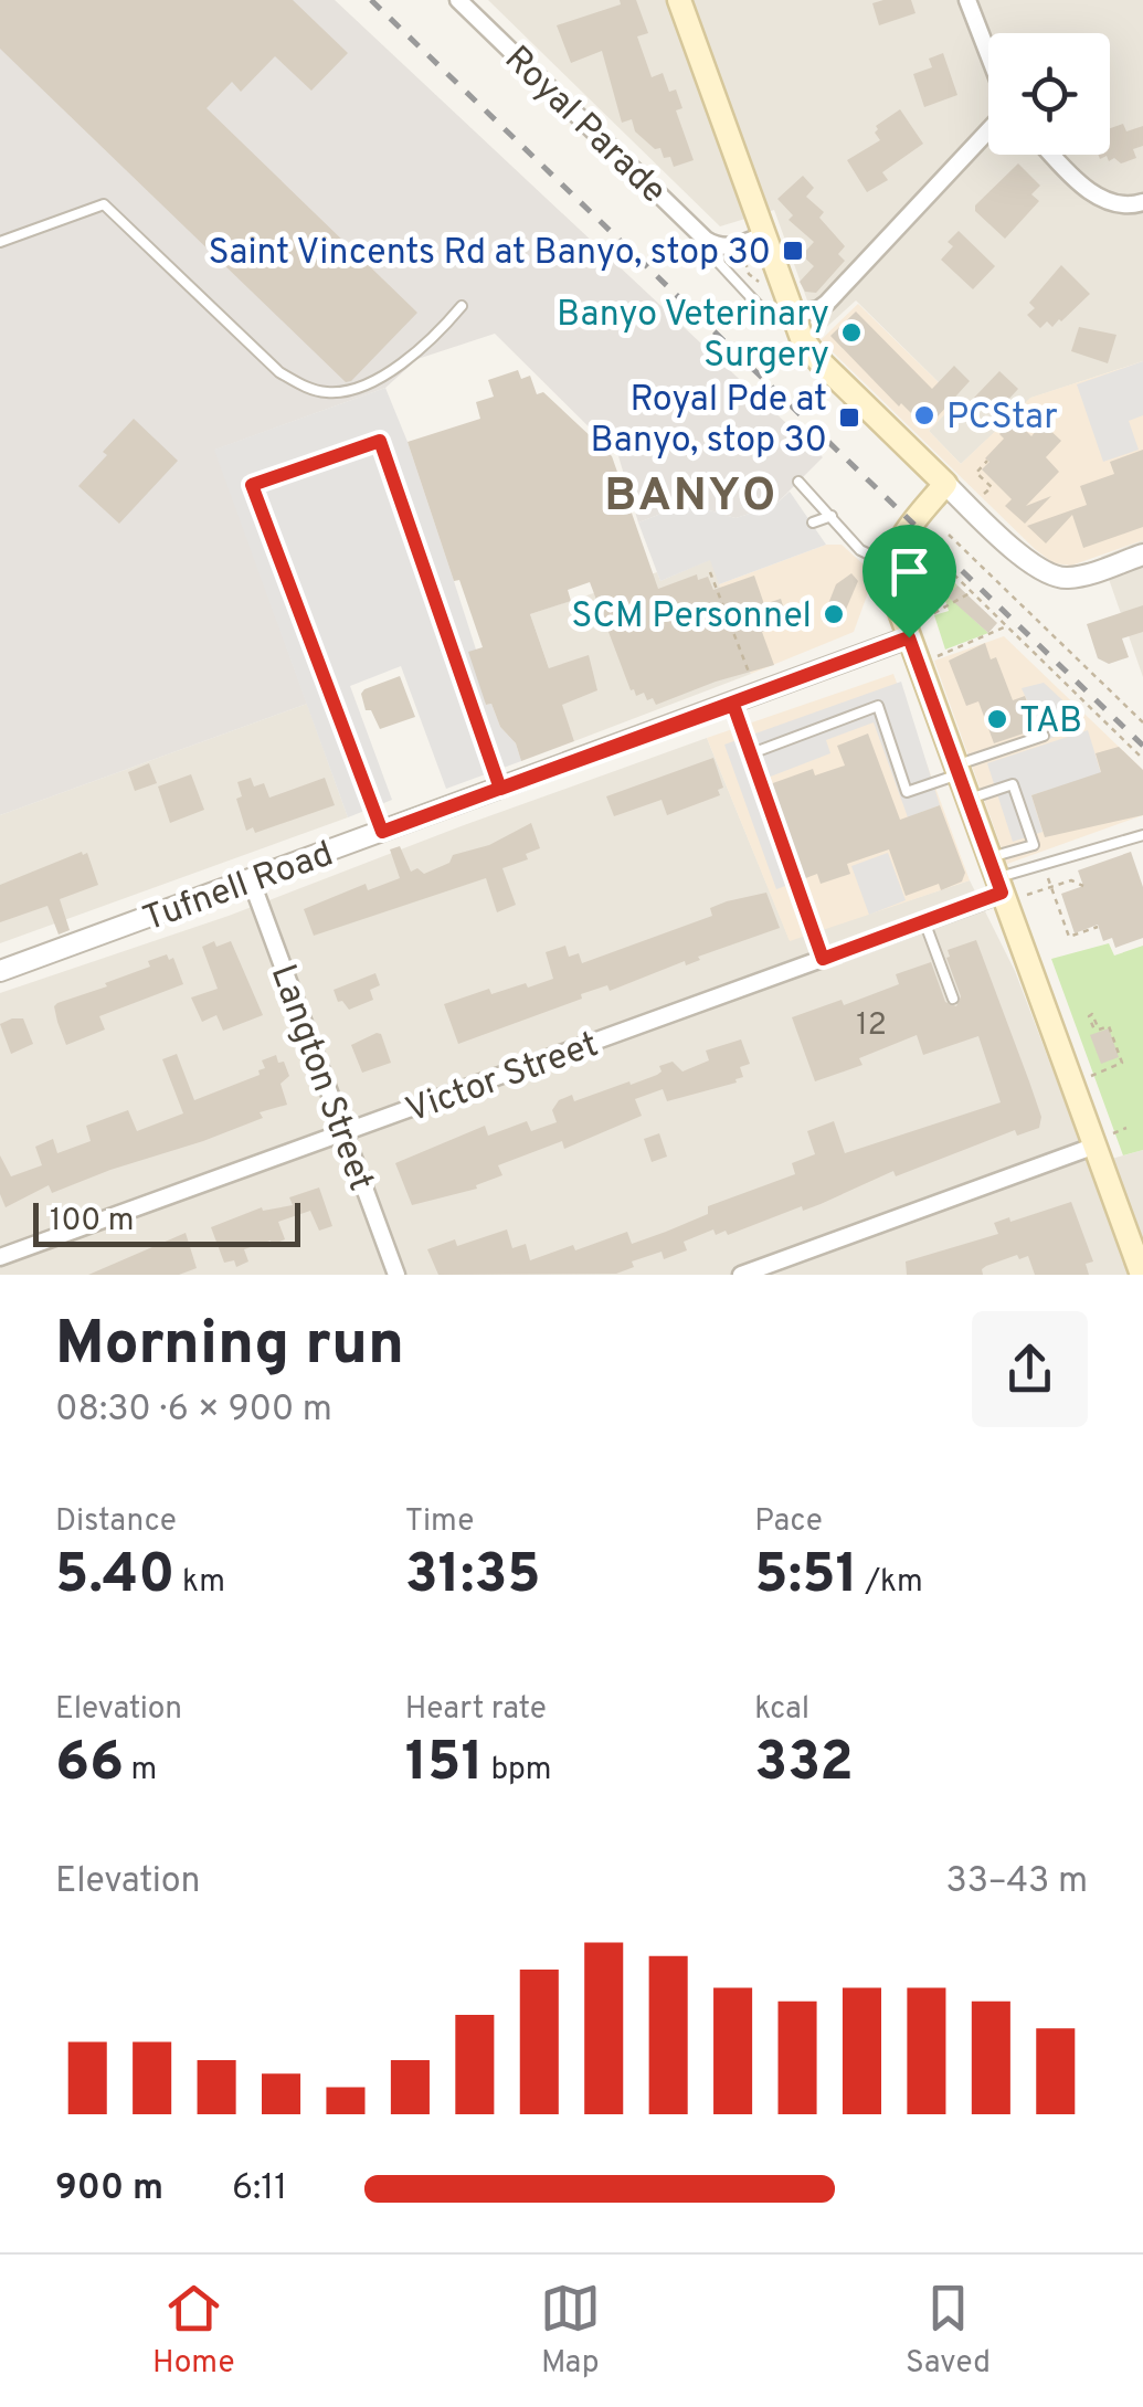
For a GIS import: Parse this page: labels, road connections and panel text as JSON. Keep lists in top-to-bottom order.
{
  "streets": {
    "street": [
      "Royal Parade",
      "Tufnell Road",
      "Victor Street",
      "Langton Street"
    ]
  },
  "crossings": [
    ["Tufnell Road", "Langton Street"],
    ["Victor Street", "Langton Street"]
  ],
  "districts": ["BANYO"],
  "places": {
    "transit": ["Saint Vincents Rd at Banyo, stop 30", "Royal Pde at Banyo, stop 30"],
    "other": [
      "Banyo Veterinary Surgery",
      "PCStar",
      "SCM Personnel",
      "TAB"
    ]
  },
  "house_numbers": ["12"],
  "scale_bar": "100 m",
  "page": {
    "scale": "100 m",
    "heading": ["Morning run", "08:30 · 6 × 900 m"],
    "stats": [
      ["Distance", "5.40 km"],
      ["Time", "31:35"],
      ["Pace", "5:51 /km"],
      ["Elevation", "66 m"],
      ["Heart rate", "151 bpm"],
      ["kcal", "332"]
    ],
    "chart": ["Elevation", "33–43 m"],
    "list": [
      {
        "name": "900 m",
        "note": "6:11"
      }
    ],
    "tabs": ["Home", "Map", "Saved"]
  }
}
